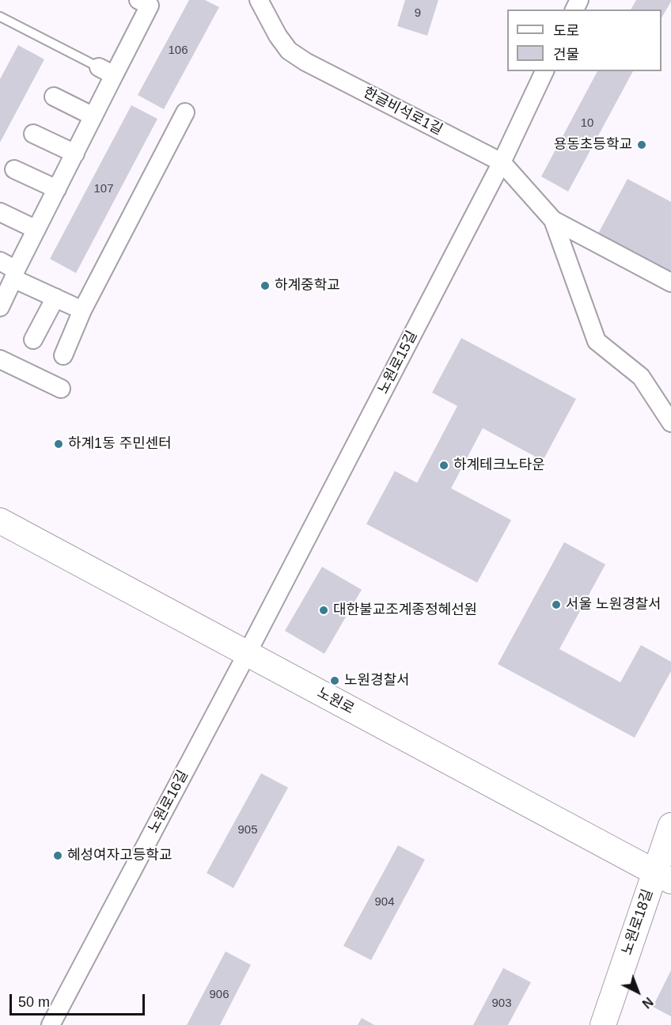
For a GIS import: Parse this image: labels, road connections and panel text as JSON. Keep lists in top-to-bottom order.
{
  "streets": {
    "main road": ["노원로", "노원로18길"],
    "street": ["한글비석로1길", "노원로15길", "노원로16길"]
  },
  "crossings": [
    ["한글비석로1길", "노원로15길"],
    ["노원로15길", "노원로"],
    ["노원로15길", "노원로16길"],
    ["노원로", "노원로16길"],
    ["노원로", "노원로18길"]
  ],
  "places": [
    "용동초등학교",
    "하계중학교",
    "하계1동 주민센터",
    "하계테크노타운",
    "서울 노원경찰서",
    "대한불교조계종정혜선원",
    "노원경찰서",
    "혜성여자고등학교"
  ],
  "house_numbers": [
    "9",
    "106",
    "10",
    "107",
    "905",
    "904",
    "906",
    "903"
  ],
  "legend": ["도로", "건물"],
  "scale_bar": "50 m",
  "north": "bottom right"
}
